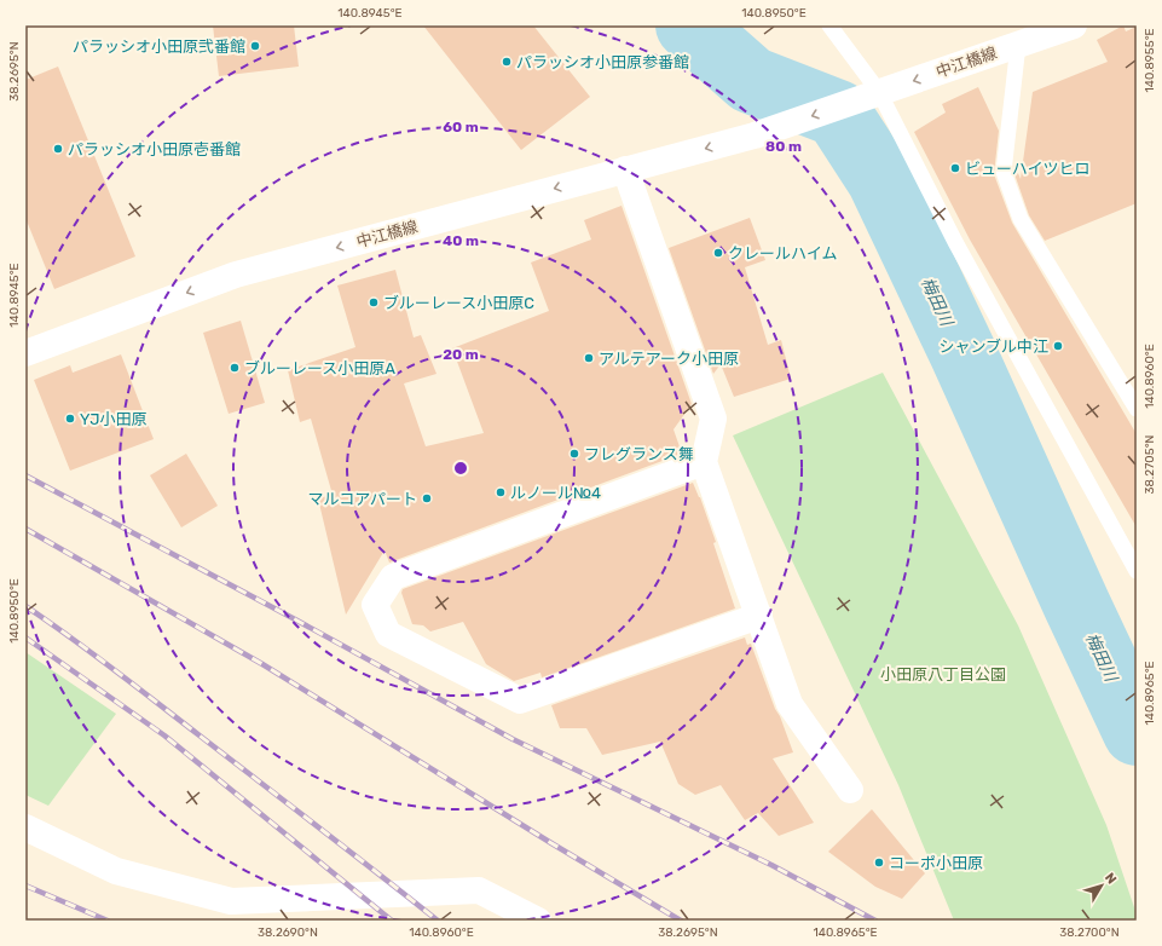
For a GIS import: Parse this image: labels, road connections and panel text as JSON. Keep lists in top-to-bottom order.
{
  "streets": {
    "street": ["中江橋線"]
  },
  "one_way": ["中江橋線"],
  "water": ["梅田川"],
  "parks": ["小田原八丁目公園"],
  "places": [
    "パラッシオ小田原弐番館",
    "パラッシオ小田原参番館",
    "パラッシオ小田原壱番館",
    "ビューハイツヒロ",
    "クレールハイム",
    "ブルーレース小田原C",
    "シャンブル中江",
    "アルテアーク小田原",
    "ブルーレース小田原A",
    "YJ小田原",
    "フレグランス舞",
    "ルノール№4",
    "マルコアパート",
    "コーポ小田原"
  ],
  "north": "top right",
  "coordinates": [
    "140.8945°E",
    "140.8950°E",
    "140.8955°E",
    "38.2695°N",
    "140.8960°E",
    "38.2705°N",
    "140.8965°E",
    "38.2690°N",
    "38.2700°N"
  ],
  "rings": [
    "60 m",
    "80 m",
    "40 m",
    "20 m"
  ]
}
